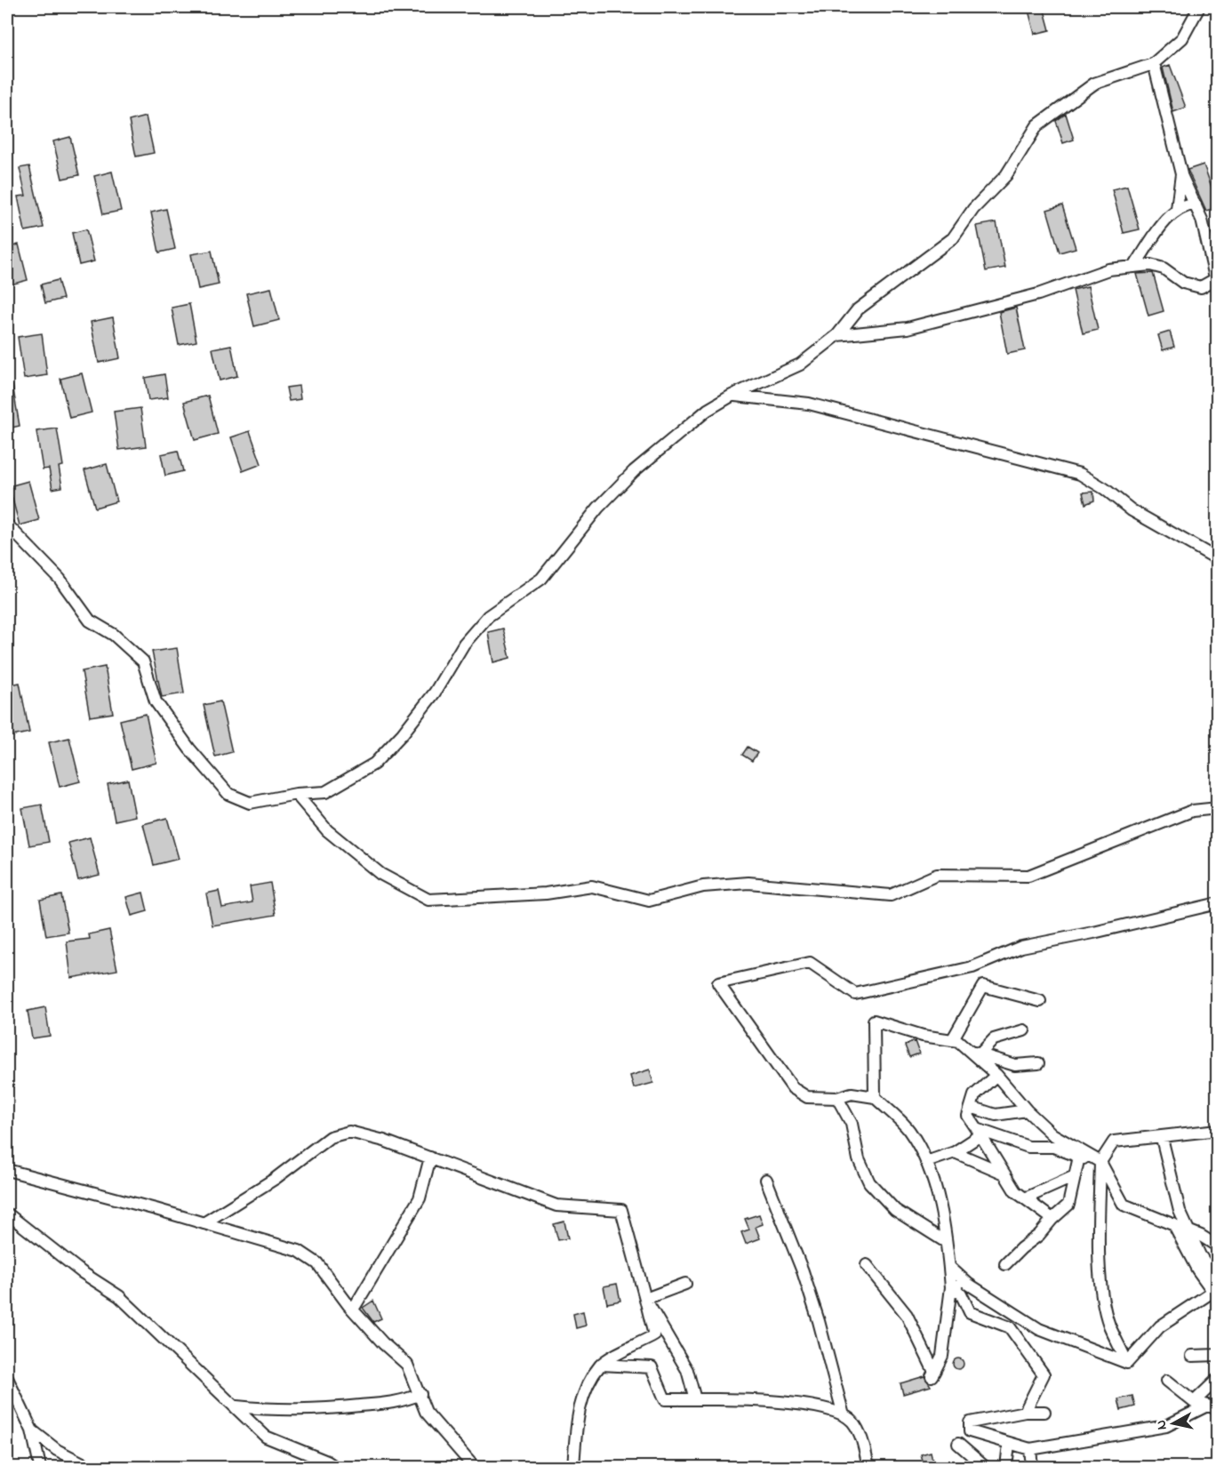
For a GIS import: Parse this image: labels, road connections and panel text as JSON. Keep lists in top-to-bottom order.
{
  "north": "left"
}
